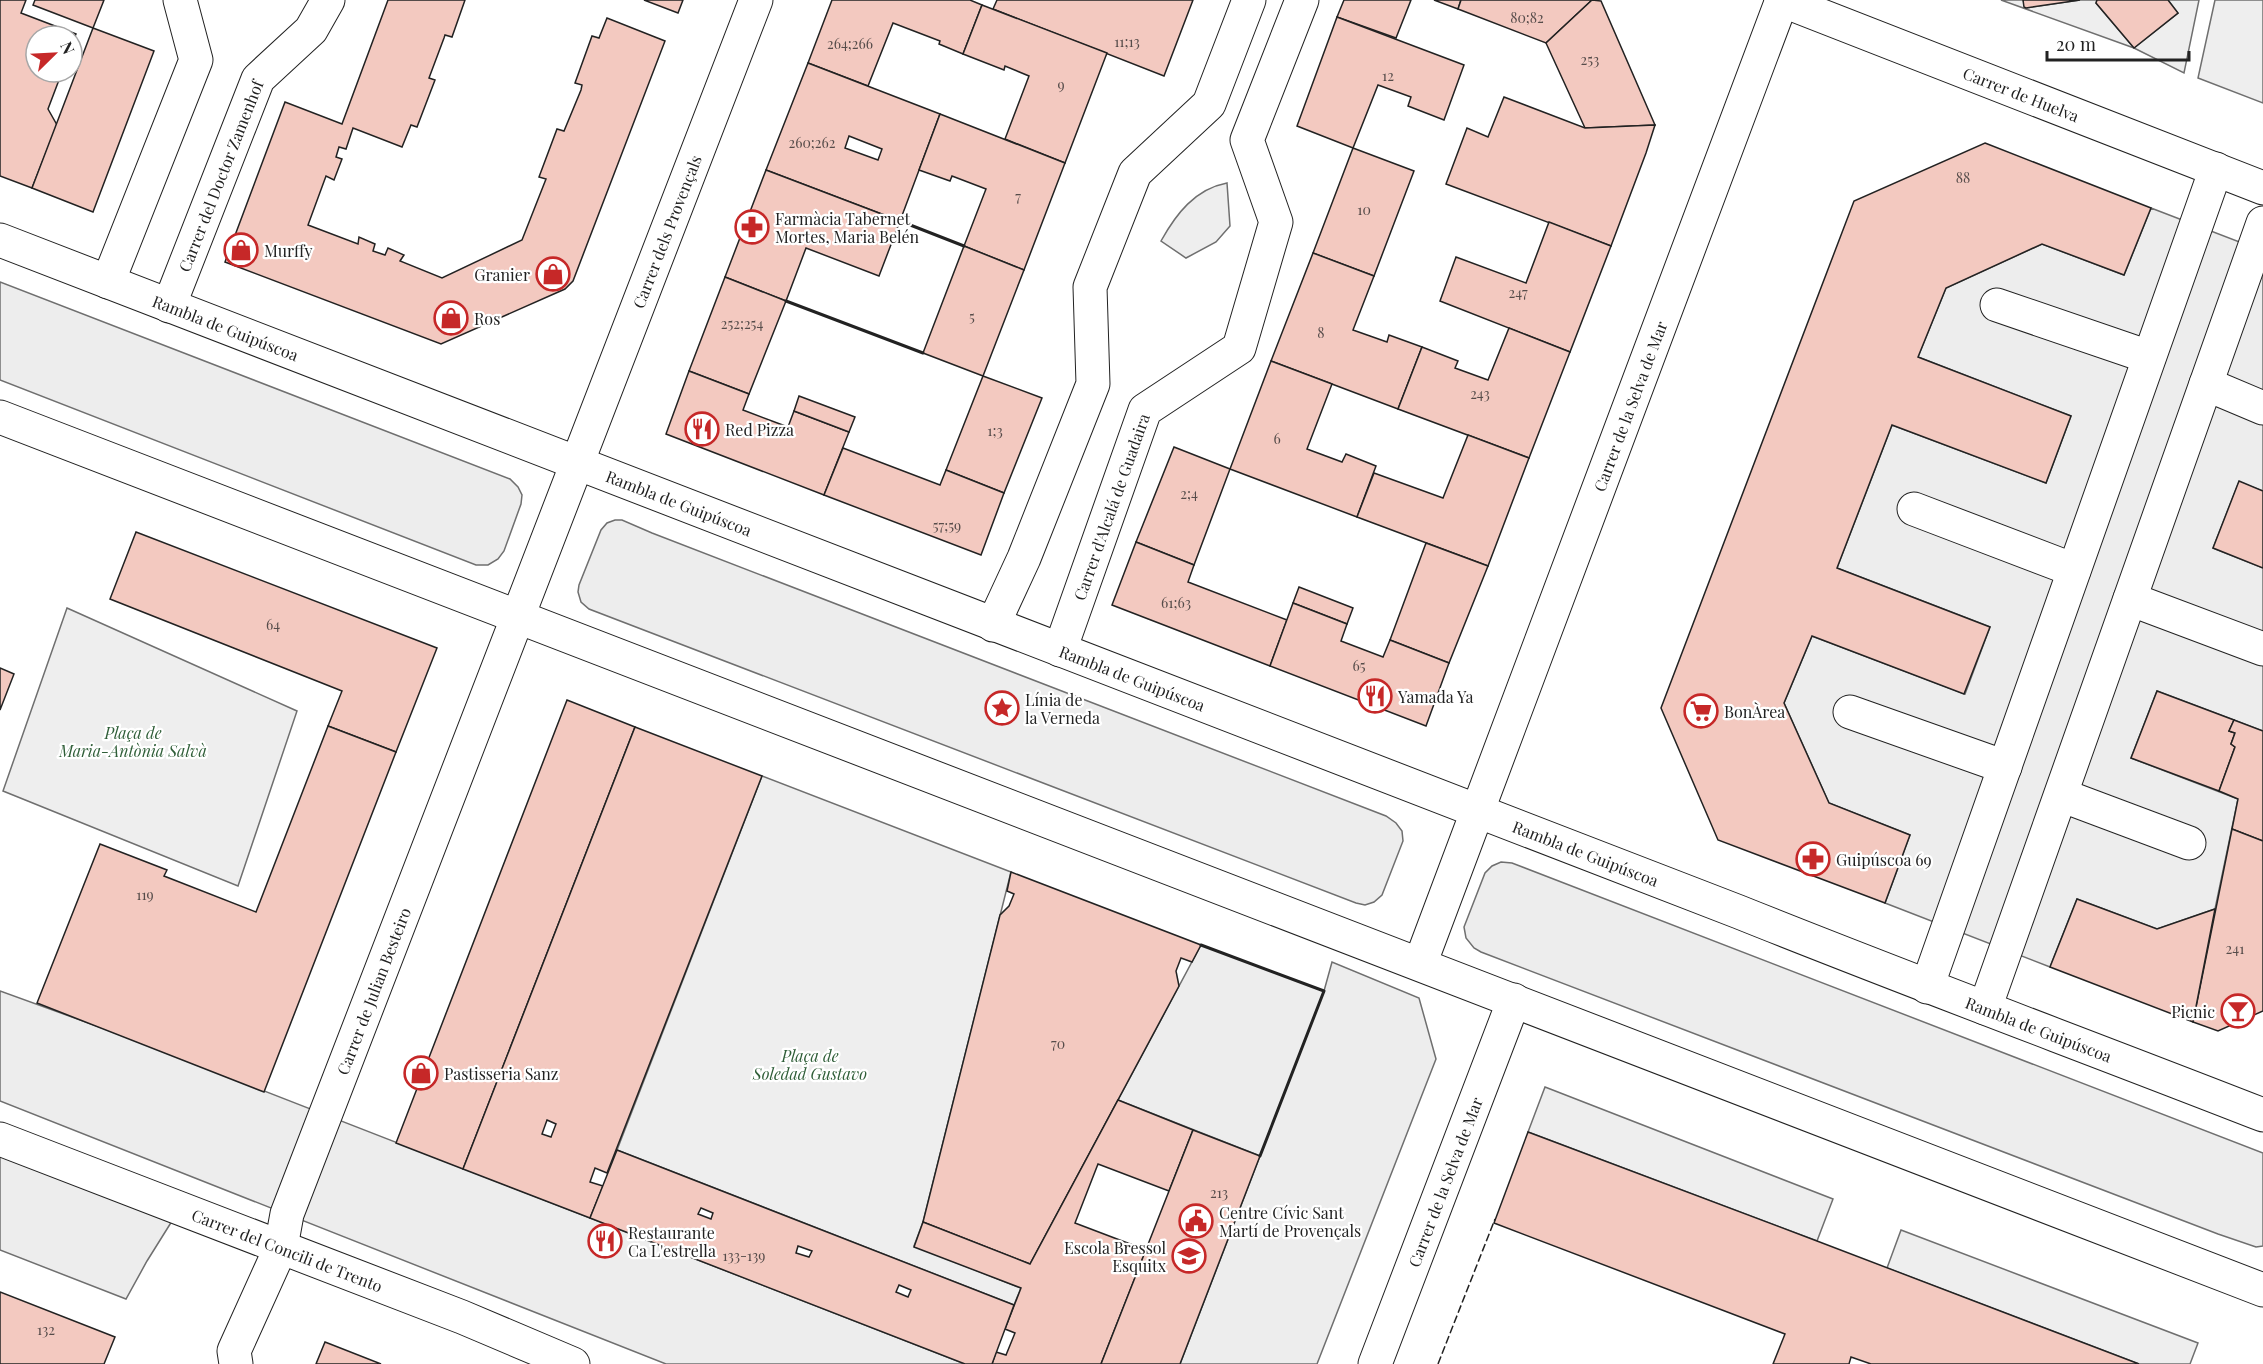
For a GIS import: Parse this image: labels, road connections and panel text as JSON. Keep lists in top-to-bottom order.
{
  "streets": {
    "street": [
      "Carrer de Huelva",
      "Carrer del Doctor Zamenhof",
      "Carrer dels Provençals",
      "Rambla de Guipúscoa",
      "Carrer de la Selva de Mar",
      "Carrer d'Alcalá de Guadaira",
      "Carrer de Julian Besteiro",
      "Carrer del Concili de Trento"
    ]
  },
  "crossings": [
    ["Carrer de Huelva", "Carrer de la Selva de Mar"],
    ["Carrer del Doctor Zamenhof", "Rambla de Guipúscoa"],
    ["Carrer dels Provençals", "Rambla de Guipúscoa"],
    ["Carrer dels Provençals", "Carrer de Julian Besteiro"],
    ["Rambla de Guipúscoa", "Carrer de la Selva de Mar"],
    ["Rambla de Guipúscoa", "Carrer d'Alcalá de Guadaira"],
    ["Carrer de Julian Besteiro", "Carrer del Concili de Trento"]
  ],
  "parks": ["Plaça de Maria-Antònia Salvà", "Plaça de Soledad Gustavo"],
  "places": {
    "pharmacy": ["Farmàcia Tabernet Mortes, Maria Belén", "Guipúscoa 69"],
    "shop": [
      "Murffy",
      "Granier",
      "Ros",
      "Pastisseria Sanz"
    ],
    "restaurant": ["Red Pizza", "Yamada Ya", "Restaurante Ca L'estrella"],
    "place": ["Línia de la Verneda"],
    "supermarket": ["BonÀrea"],
    "bar": ["Picnic"],
    "public building": ["Centre Cívic Sant Martí de Provençals"],
    "school or university": ["Escola Bressol Esquitx"]
  },
  "house_numbers": [
    "80;82",
    "11;13",
    "264;266",
    "253",
    "12",
    "9",
    "260;262",
    "88",
    "7",
    "10",
    "247",
    "5",
    "252;254",
    "8",
    "243",
    "1;3",
    "6",
    "2;4",
    "57;59",
    "61;63",
    "64",
    "65",
    "119",
    "241",
    "70",
    "213",
    "133-139",
    "132"
  ],
  "scale_bar": "20 m",
  "north": "top right"
}
